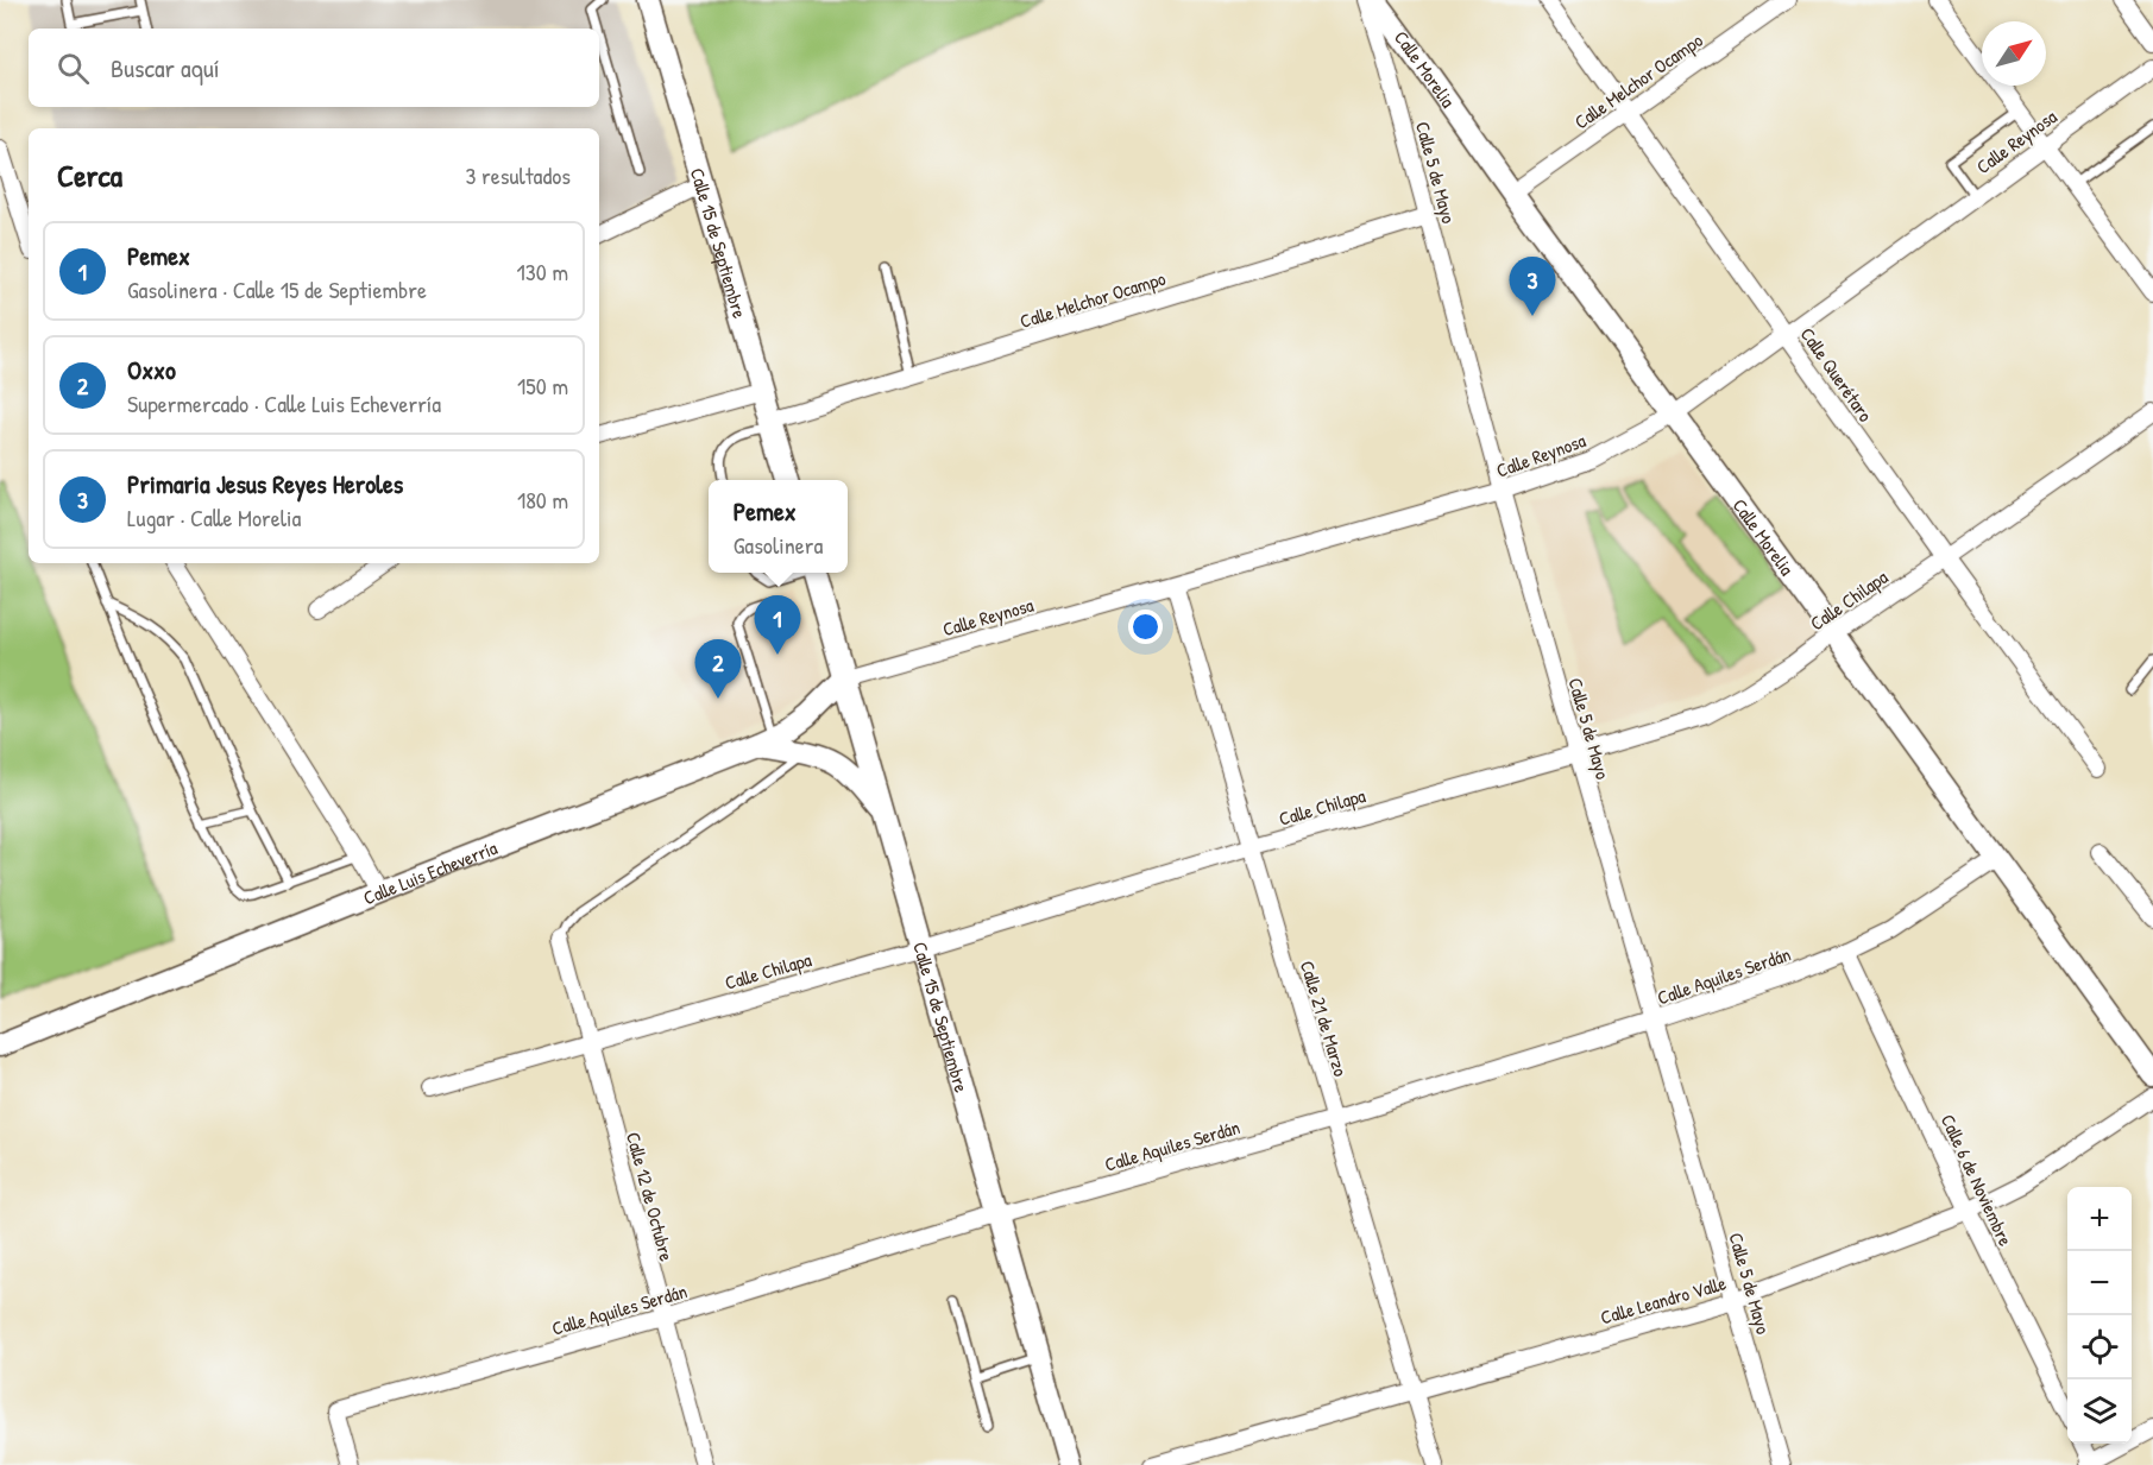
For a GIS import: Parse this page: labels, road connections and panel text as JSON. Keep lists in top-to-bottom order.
{
  "streets": {
    "street": [
      "Calle Morelia",
      "Calle Melchor Ocampo",
      "Calle Reynosa",
      "Calle 5 de Mayo",
      "Calle 15 de Septiembre",
      "Calle Querétaro",
      "Calle Chilapa",
      "Calle Luis Echeverría",
      "Calle Aquiles Serdán",
      "Calle 21 de Marzo",
      "Calle 6 de Noviembre",
      "Calle 12 de Octubre",
      "Calle Leandro Valle"
    ]
  },
  "crossings": [
    ["Calle Morelia", "Calle Melchor Ocampo"],
    ["Calle Morelia", "Calle Reynosa"],
    ["Calle Morelia", "Calle Chilapa"],
    ["Calle Morelia", "Calle Aquiles Serdán"],
    ["Calle Melchor Ocampo", "Calle 5 de Mayo"],
    ["Calle Melchor Ocampo", "Calle 15 de Septiembre"],
    ["Calle Melchor Ocampo", "Calle Querétaro"],
    ["Calle Reynosa", "Calle 5 de Mayo"],
    ["Calle Reynosa", "Calle 15 de Septiembre"],
    ["Calle Reynosa", "Calle Querétaro"],
    ["Calle Reynosa", "Calle Luis Echeverría"],
    ["Calle Reynosa", "Calle 21 de Marzo"],
    ["Calle 5 de Mayo", "Calle Chilapa"],
    ["Calle 5 de Mayo", "Calle Aquiles Serdán"],
    ["Calle 5 de Mayo", "Calle Leandro Valle"],
    ["Calle 15 de Septiembre", "Calle Chilapa"],
    ["Calle 15 de Septiembre", "Calle Luis Echeverría"],
    ["Calle 15 de Septiembre", "Calle Aquiles Serdán"],
    ["Calle Querétaro", "Calle Chilapa"],
    ["Calle Chilapa", "Calle 21 de Marzo"],
    ["Calle Chilapa", "Calle 12 de Octubre"],
    ["Calle Aquiles Serdán", "Calle 21 de Marzo"],
    ["Calle Aquiles Serdán", "Calle 6 de Noviembre"],
    ["Calle Aquiles Serdán", "Calle 12 de Octubre"],
    ["Calle 21 de Marzo", "Calle Leandro Valle"],
    ["Calle 6 de Noviembre", "Calle Leandro Valle"]
  ],
  "north": "top right",
  "page": {
    "search": "Buscar aquí",
    "heading": ["Cerca", "3 resultados"],
    "list": [
      {
        "mark": "1",
        "name": "Pemex",
        "note": "Gasolinera · Calle 15 de Septiembre",
        "value": "130 m"
      },
      {
        "mark": "2",
        "name": "Oxxo",
        "note": "Supermercado · Calle Luis Echeverría",
        "value": "150 m"
      },
      {
        "mark": "3",
        "name": "Primaria Jesus Reyes Heroles",
        "note": "Lugar · Calle Morelia",
        "value": "180 m"
      }
    ],
    "pins": ["3", "1", "2"],
    "popup": ["Pemex", "Gasolinera"],
    "map_buttons": ["+", "−"]
  }
}
